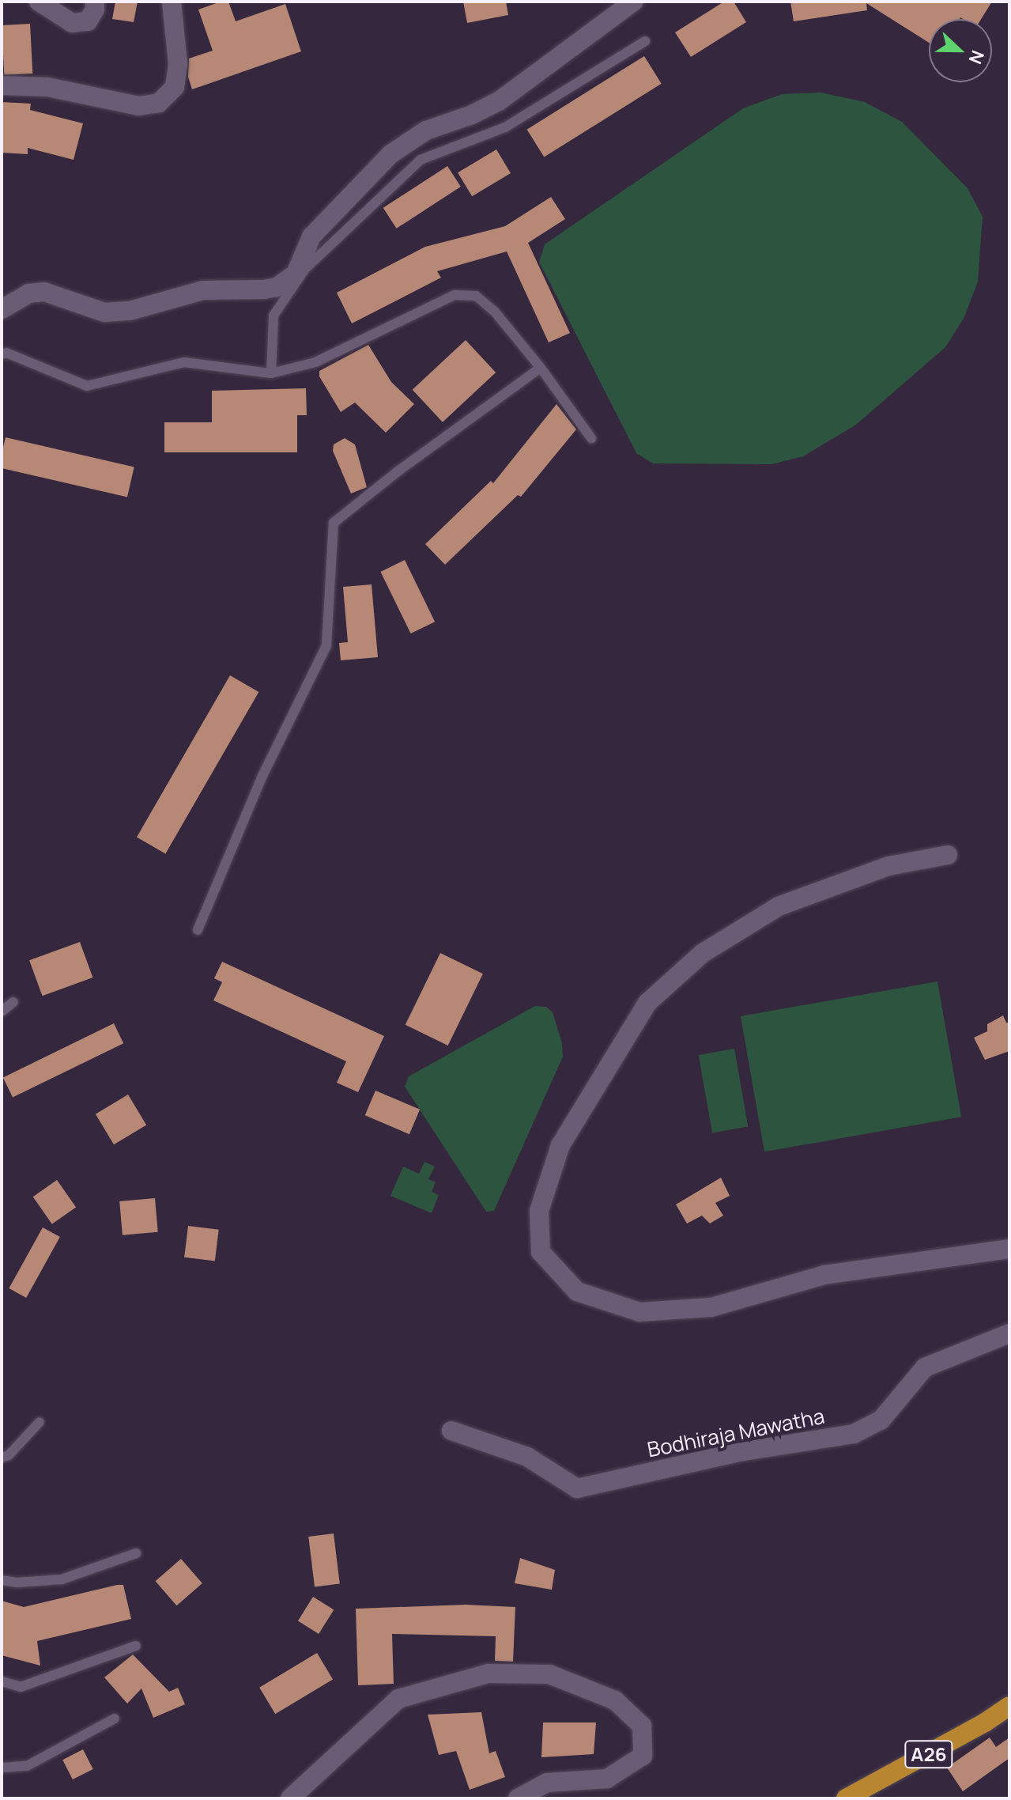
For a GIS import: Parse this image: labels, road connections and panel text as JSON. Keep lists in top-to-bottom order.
{
  "streets": {
    "highway": ["A26"],
    "street": ["Bodhiraja Mawatha"]
  },
  "north": "right"
}
